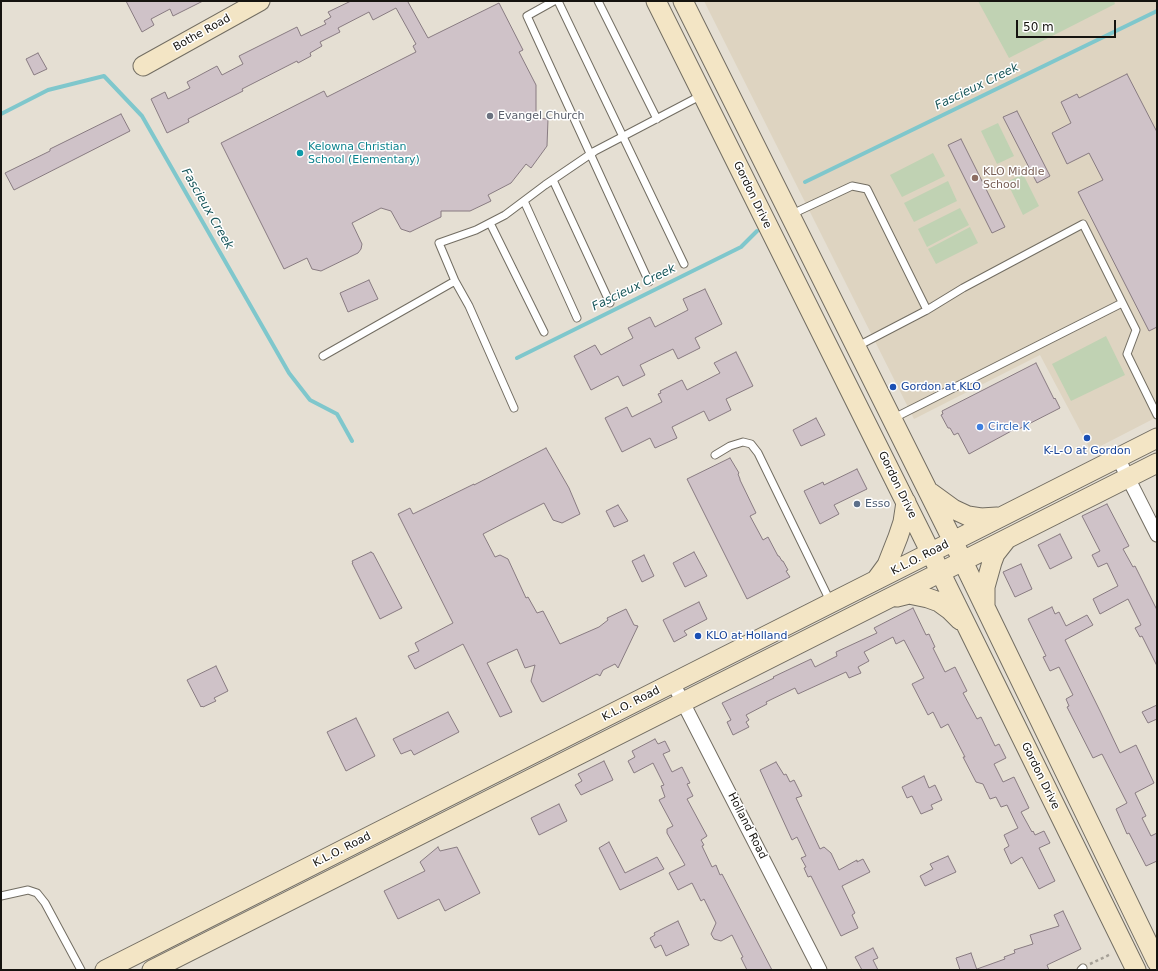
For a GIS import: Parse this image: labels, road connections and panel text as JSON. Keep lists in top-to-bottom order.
{
  "streets": {
    "main road": ["Bothe Road", "Gordon Drive", "K.L.O. Road"],
    "street": ["Holland Road"]
  },
  "crossings": [
    ["Gordon Drive", "K.L.O. Road"],
    ["K.L.O. Road", "Holland Road"]
  ],
  "water": ["Fascieux Creek"],
  "places": [
    "Evangel Church",
    "Kelowna Christian School (Elementary)",
    "KLO Middle School",
    "Gordon at KLO",
    "Circle K",
    "K-L-O at Gordon",
    "Esso",
    "KLO at Holland"
  ],
  "scale_bar": "50 m"
}
